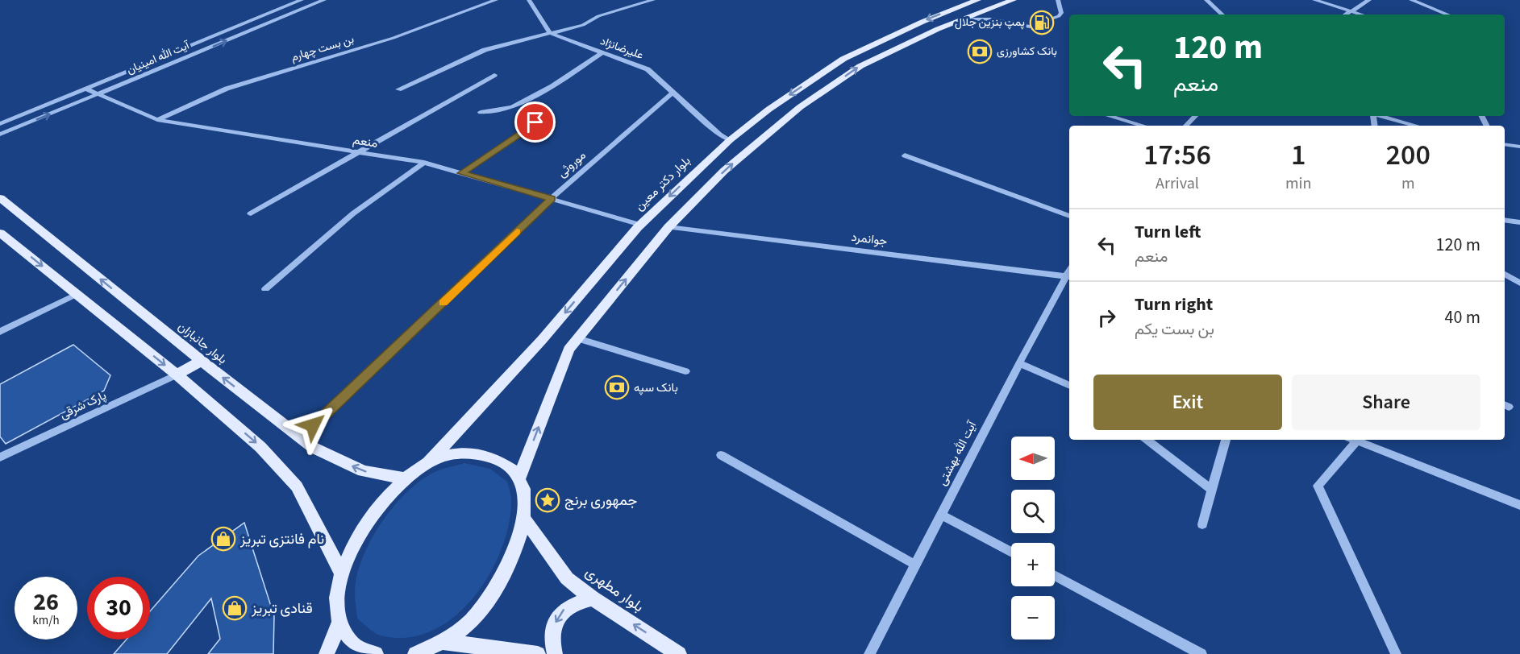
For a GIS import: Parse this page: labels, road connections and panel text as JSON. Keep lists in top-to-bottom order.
{
  "streets": {
    "main road": ["بلوار دکتر معین", "بلوار جانبازان", "بلوار مطهری"],
    "street": [
      "بن بست چهارم",
      "علیرضانژاد",
      "آیت الله امینیان",
      "منعم",
      "موروثی",
      "جوانمرد",
      "پارک شرقی",
      "آیت الله بهشتی"
    ]
  },
  "crossings": [
    ["بن بست چهارم", "منعم"],
    ["علیرضانژاد", "موروثی"],
    ["علیرضانژاد", "بلوار دکتر معین"],
    ["آیت الله امینیان", "منعم"],
    ["منعم", "موروثی"],
    ["منعم", "بلوار دکتر معین"],
    ["موروثی", "بلوار جانبازان"]
  ],
  "one_way": ["بلوار مطهری"],
  "places": {
    "fuel station": ["پمپ بنزین جلال"],
    "bank": ["بانک کشاورزی", "بانک سپه"],
    "place": ["جمهوری برنج"],
    "shop": ["نام فانتزی تبریز", "قنادی تبریز"]
  },
  "north": "left",
  "page": {
    "turn": ["120 m", "منعم"],
    "eta": [
      "17:56",
      "Arrival",
      "1",
      "min",
      "200",
      "m"
    ],
    "list": [
      {
        "name": "Turn left",
        "note": "منعم",
        "value": "120 m"
      },
      {
        "name": "Turn right",
        "note": "بن بست یکم",
        "value": "40 m"
      }
    ],
    "buttons": ["Exit", "Share"],
    "map_buttons": ["+", "−"],
    "speed": "26 km/h",
    "limit": "30"
  }
}
